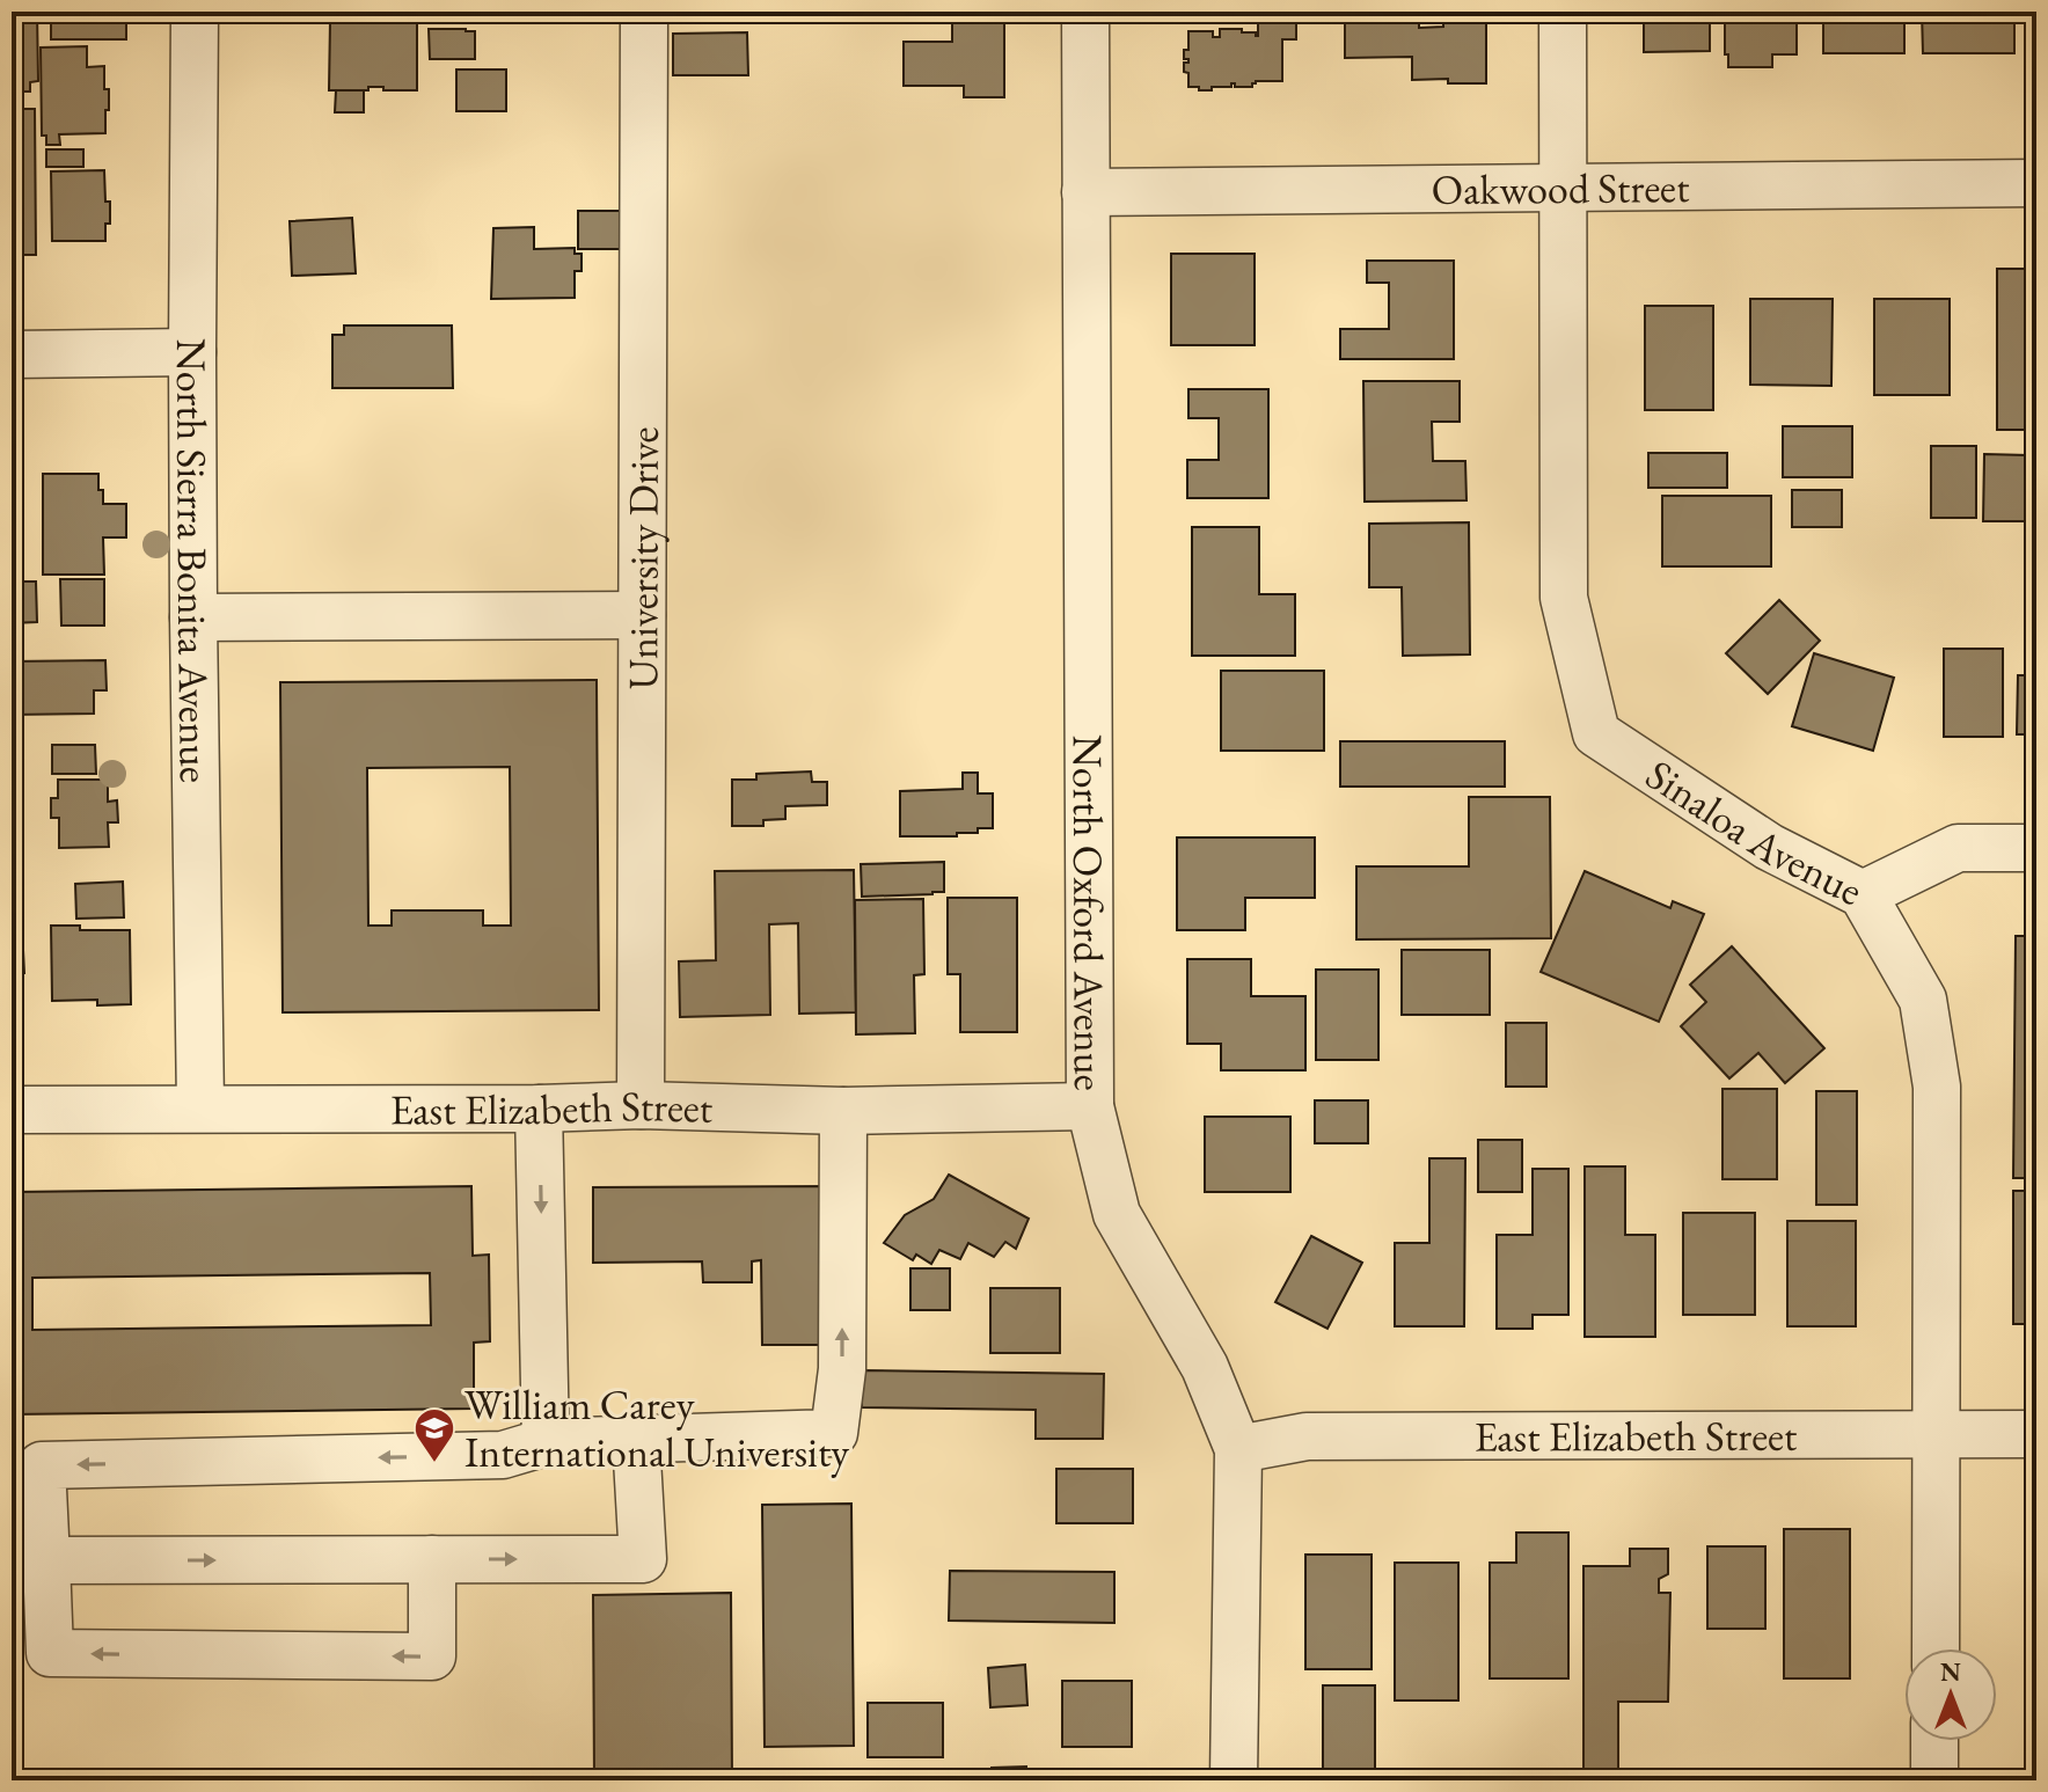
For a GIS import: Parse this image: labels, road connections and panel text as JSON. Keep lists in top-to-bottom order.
{
  "streets": {
    "street": [
      "Oakwood Street",
      "University Drive",
      "North Sierra Bonita Avenue",
      "Sinaloa Avenue",
      "North Oxford Avenue",
      "East Elizabeth Street"
    ]
  },
  "crossings": [
    ["Oakwood Street", "Sinaloa Avenue"],
    ["Oakwood Street", "North Oxford Avenue"],
    ["University Drive", "East Elizabeth Street"],
    ["North Sierra Bonita Avenue", "East Elizabeth Street"],
    ["Sinaloa Avenue", "East Elizabeth Street"],
    ["North Oxford Avenue", "East Elizabeth Street"]
  ],
  "places": {
    "school or university": ["William Carey International University"]
  },
  "north": "top"
}
